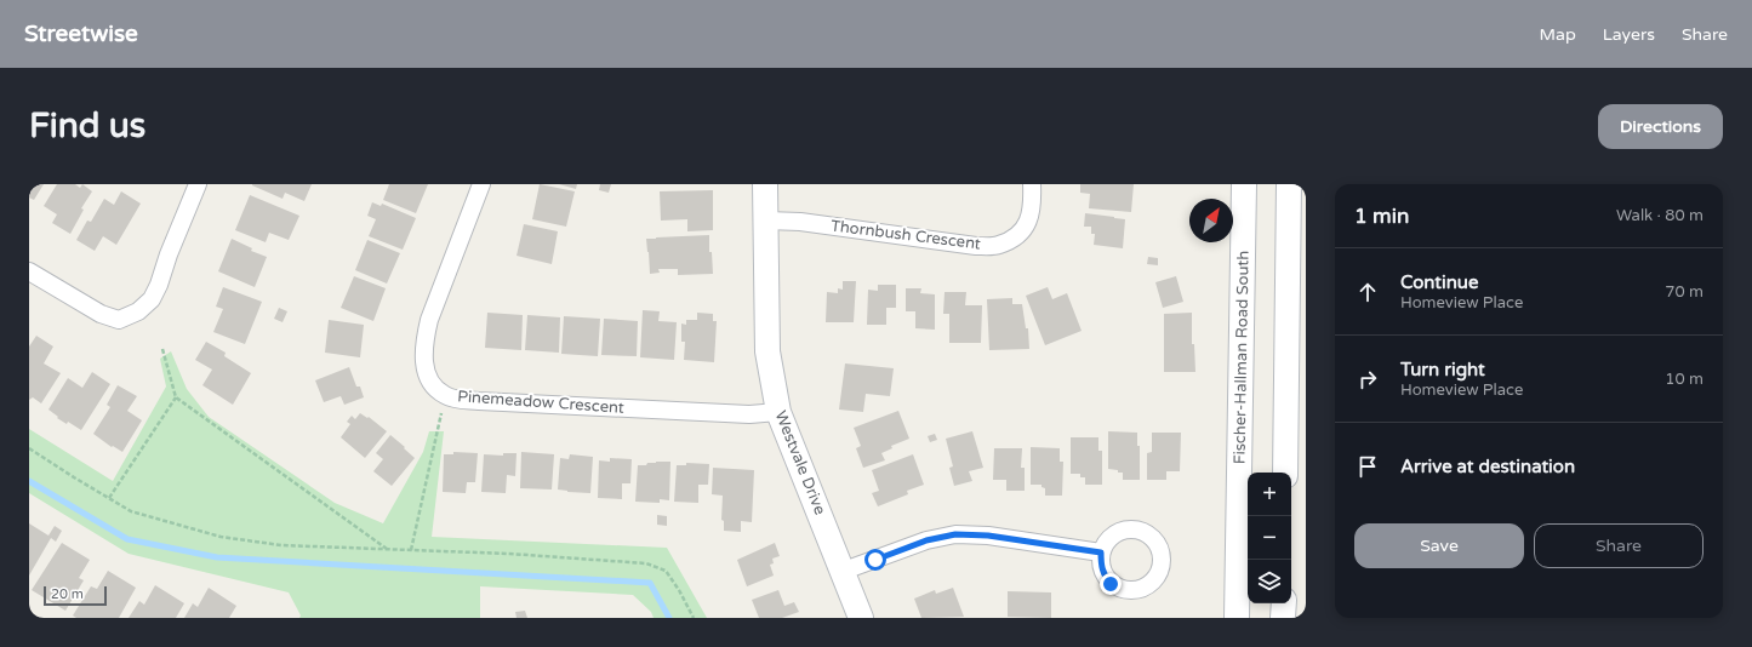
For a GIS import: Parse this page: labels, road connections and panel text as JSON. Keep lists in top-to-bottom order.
{
  "streets": {
    "main road": ["Fischer-Hallman Road South", "Westvale Drive"],
    "street": ["Thornbush Crescent", "Pinemeadow Crescent"]
  },
  "crossings": [
    ["Thornbush Crescent", "Westvale Drive"],
    ["Pinemeadow Crescent", "Westvale Drive"]
  ],
  "scale_bar": "20 m",
  "north": "top right",
  "page": {
    "header": "Streetwise",
    "nav": ["Map", "Layers", "Share"],
    "buttons": [
      "Directions",
      ["Save", "Share"]
    ],
    "title": "Find us",
    "heading": ["1 min", "Walk · 80 m"],
    "list": [
      ["Continue", "Homeview Place", "70 m"],
      ["Turn right", "Homeview Place", "10 m"],
      "Arrive at destination"
    ],
    "map_buttons": ["+", "−"],
    "scale": "20 m"
  }
}
